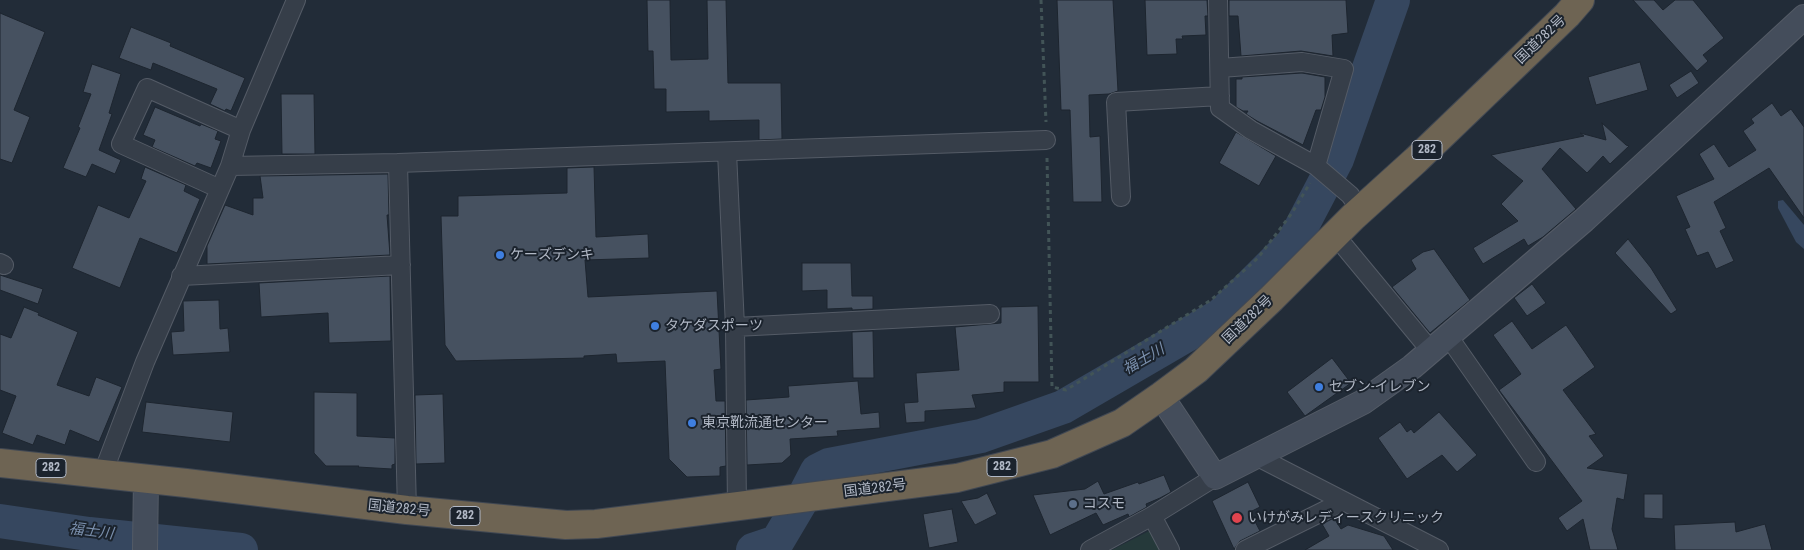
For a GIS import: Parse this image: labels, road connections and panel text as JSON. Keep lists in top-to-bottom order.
{
  "streets": {
    "highway": ["国道282号", "282"]
  },
  "water": ["福士川"],
  "places": [
    "ケーズデンキ",
    "タケダスポーツ",
    "セブン-イレブン",
    "東京靴流通センター",
    "コスモ",
    "いけがみレディースクリニック"
  ]
}
